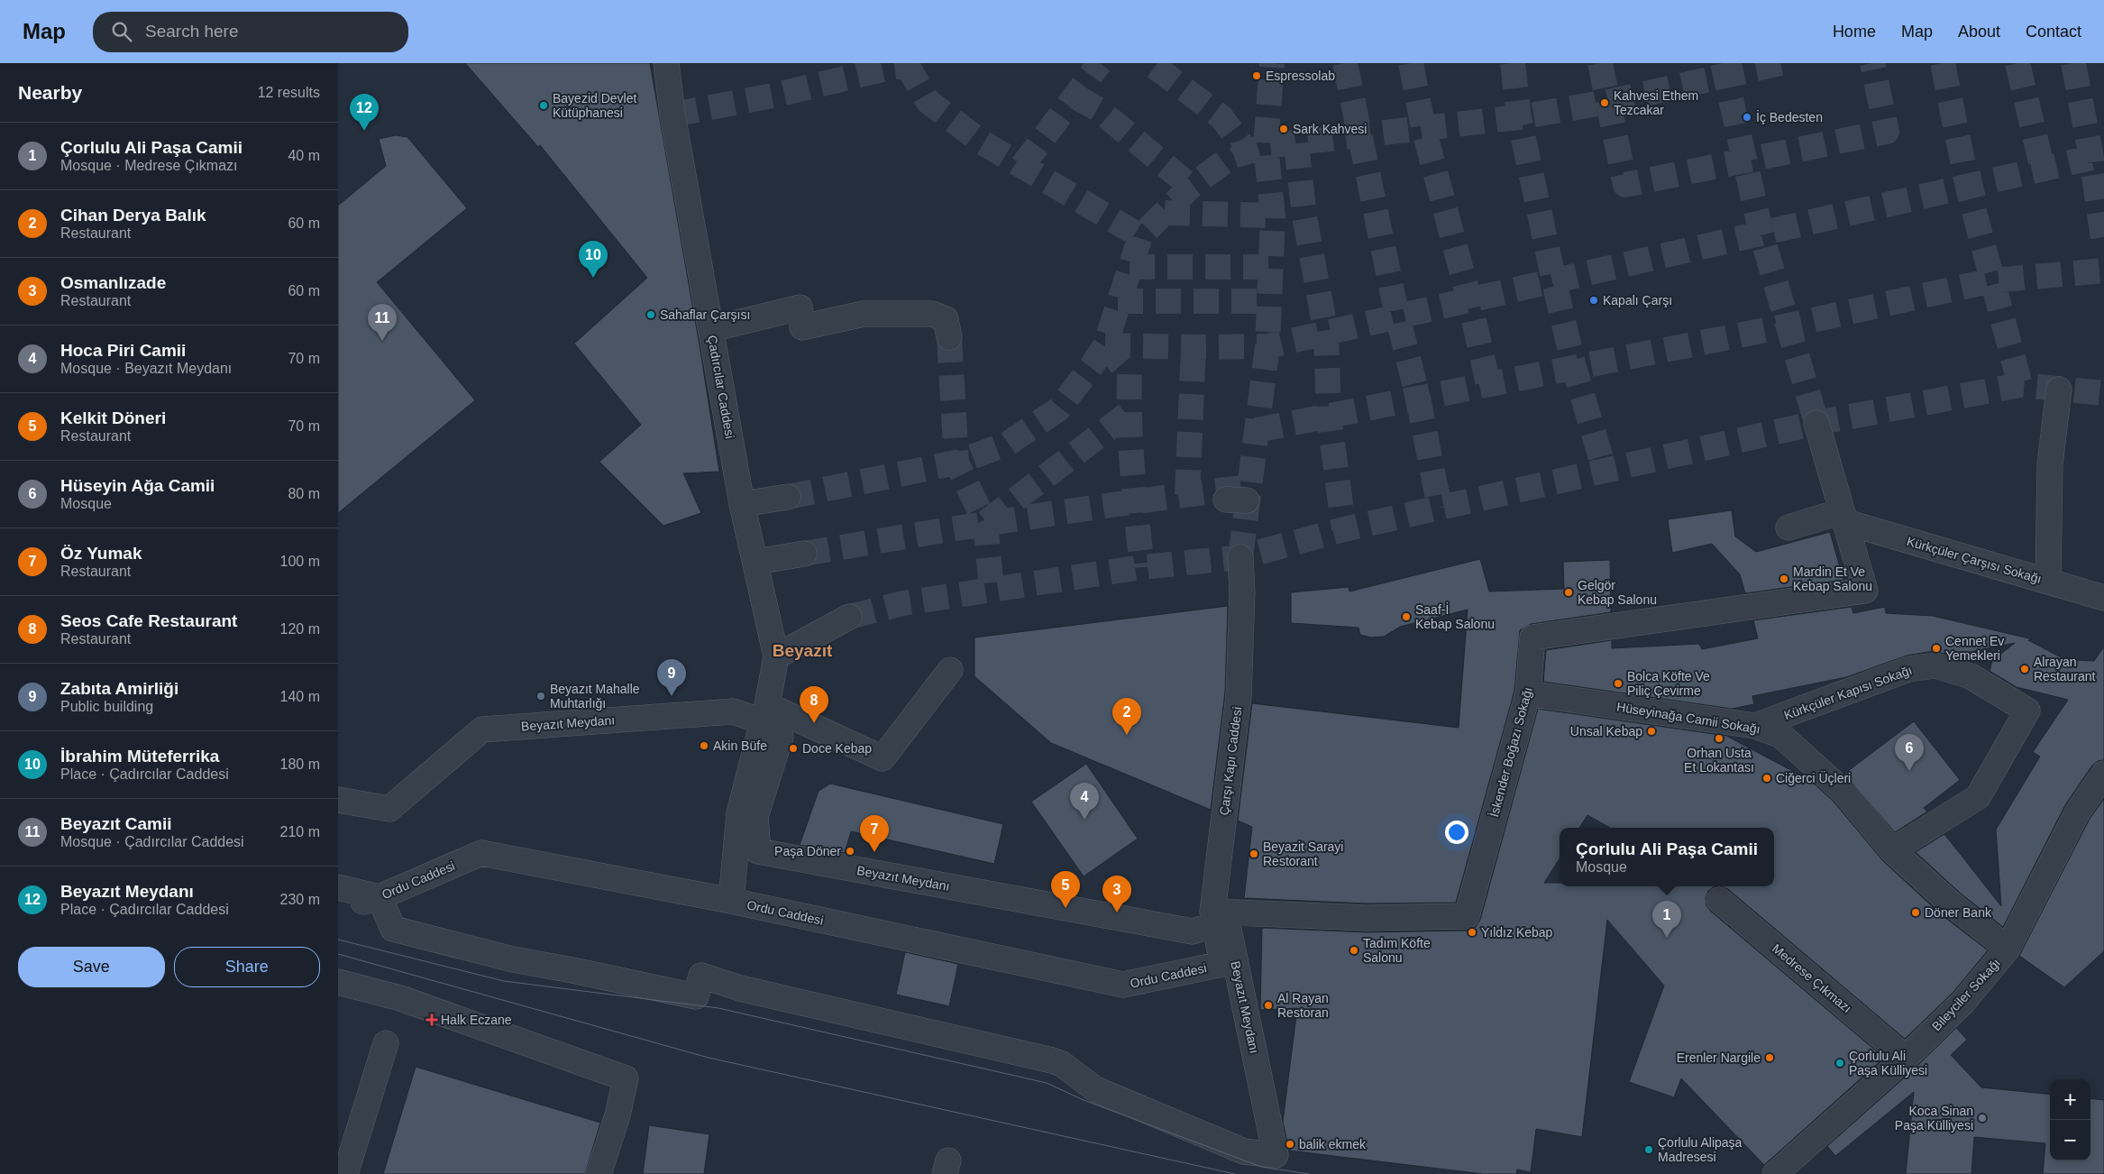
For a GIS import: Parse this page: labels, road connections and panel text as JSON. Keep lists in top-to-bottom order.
{
  "streets": {
    "street": [
      "Çadırcılar Caddesi",
      "Kürkçüler Çarşısı Sokağı",
      "Kürkçüler Kapısı Sokağı",
      "Hüseyinağa Camii Sokağı",
      "Beyazıt Meydanı",
      "İskender Boğazı Sokağı",
      "Çarşı Kapı Caddesi",
      "Ordu Caddesi",
      "Medrese Çıkmazı",
      "Bileyciler Sokağı"
    ]
  },
  "crossings": [
    ["Kürkçüler Çarşısı Sokağı", "İskender Boğazı Sokağı"],
    ["Kürkçüler Kapısı Sokağı", "Hüseyinağa Camii Sokağı"],
    ["Hüseyinağa Camii Sokağı", "İskender Boğazı Sokağı"],
    ["Hüseyinağa Camii Sokağı", "Bileyciler Sokağı"],
    ["Beyazıt Meydanı", "İskender Boğazı Sokağı"],
    ["Beyazıt Meydanı", "Çarşı Kapı Caddesi"],
    ["Beyazıt Meydanı", "Ordu Caddesi"],
    ["İskender Boğazı Sokağı", "Çarşı Kapı Caddesi"],
    ["Çarşı Kapı Caddesi", "Ordu Caddesi"],
    ["Medrese Çıkmazı", "Bileyciler Sokağı"]
  ],
  "districts": ["Beyazıt"],
  "places": {
    "other": [
      "Espressolab",
      "Kahvesi Ethem Tezcakar",
      "Bayezid Devlet Kütüphanesi",
      "İç Bedesten",
      "Sark Kahvesi",
      "Kapalı Çarşı",
      "Sahaflar Çarşısı",
      "Mardin Et Ve Kebap Salonu",
      "Gelgör Kebap Salonu",
      "Saaf-İ Kebap Salonu",
      "Cennet Ev Yemekleri",
      "Alrayan Restaurant",
      "Bolca Köfte Ve Piliç Çevirme",
      "Beyazıt Mahalle Muhtarlığı",
      "Unsal Kebap",
      "Orhan Usta Et Lokantası",
      "Akin Büfe",
      "Doce Kebap",
      "Ciğerci Üçleri",
      "Paşa Döner",
      "Beyazit Sarayi Restorant",
      "Döner Bank",
      "Yıldız Kebap",
      "Tadım Köfte Salonu",
      "Al Rayan Restoran",
      "Erenler Nargile",
      "Çorlulu Ali Paşa Külliyesi",
      "Koca Sinan Paşa Külliyesi",
      "balik ekmek",
      "Çorlulu Alipaşa Madresesi"
    ],
    "health": ["Halk Eczane"]
  },
  "page": {
    "header": "Map",
    "search": "Search here",
    "nav": [
      "Home",
      "Map",
      "About",
      "Contact"
    ],
    "heading": ["Nearby", "12 results"],
    "pins": [
      "12",
      "10",
      "11",
      "9",
      "8",
      "2",
      "6",
      "4",
      "7",
      "5",
      "3",
      "1"
    ],
    "list": [
      {
        "mark": "1",
        "name": "Çorlulu Ali Paşa Camii",
        "note": "Mosque · Medrese Çıkmazı",
        "value": "40 m"
      },
      {
        "mark": "2",
        "name": "Cihan Derya Balık",
        "note": "Restaurant",
        "value": "60 m"
      },
      {
        "mark": "3",
        "name": "Osmanlızade",
        "note": "Restaurant",
        "value": "60 m"
      },
      {
        "mark": "4",
        "name": "Hoca Piri Camii",
        "note": "Mosque · Beyazıt Meydanı",
        "value": "70 m"
      },
      {
        "mark": "5",
        "name": "Kelkit Döneri",
        "note": "Restaurant",
        "value": "70 m"
      },
      {
        "mark": "6",
        "name": "Hüseyin Ağa Camii",
        "note": "Mosque",
        "value": "80 m"
      },
      {
        "mark": "7",
        "name": "Öz Yumak",
        "note": "Restaurant",
        "value": "100 m"
      },
      {
        "mark": "8",
        "name": "Seos Cafe Restaurant",
        "note": "Restaurant",
        "value": "120 m"
      },
      {
        "mark": "9",
        "name": "Zabıta Amirliği",
        "note": "Public building",
        "value": "140 m"
      },
      {
        "mark": "10",
        "name": "İbrahim Müteferrika",
        "note": "Place · Çadırcılar Caddesi",
        "value": "180 m"
      },
      {
        "mark": "11",
        "name": "Beyazıt Camii",
        "note": "Mosque · Çadırcılar Caddesi",
        "value": "210 m"
      },
      {
        "mark": "12",
        "name": "Beyazıt Meydanı",
        "note": "Place · Çadırcılar Caddesi",
        "value": "230 m"
      }
    ],
    "popup": ["Çorlulu Ali Paşa Camii", "Mosque"],
    "buttons": ["Save", "Share"],
    "map_buttons": ["+", "−"]
  }
}
